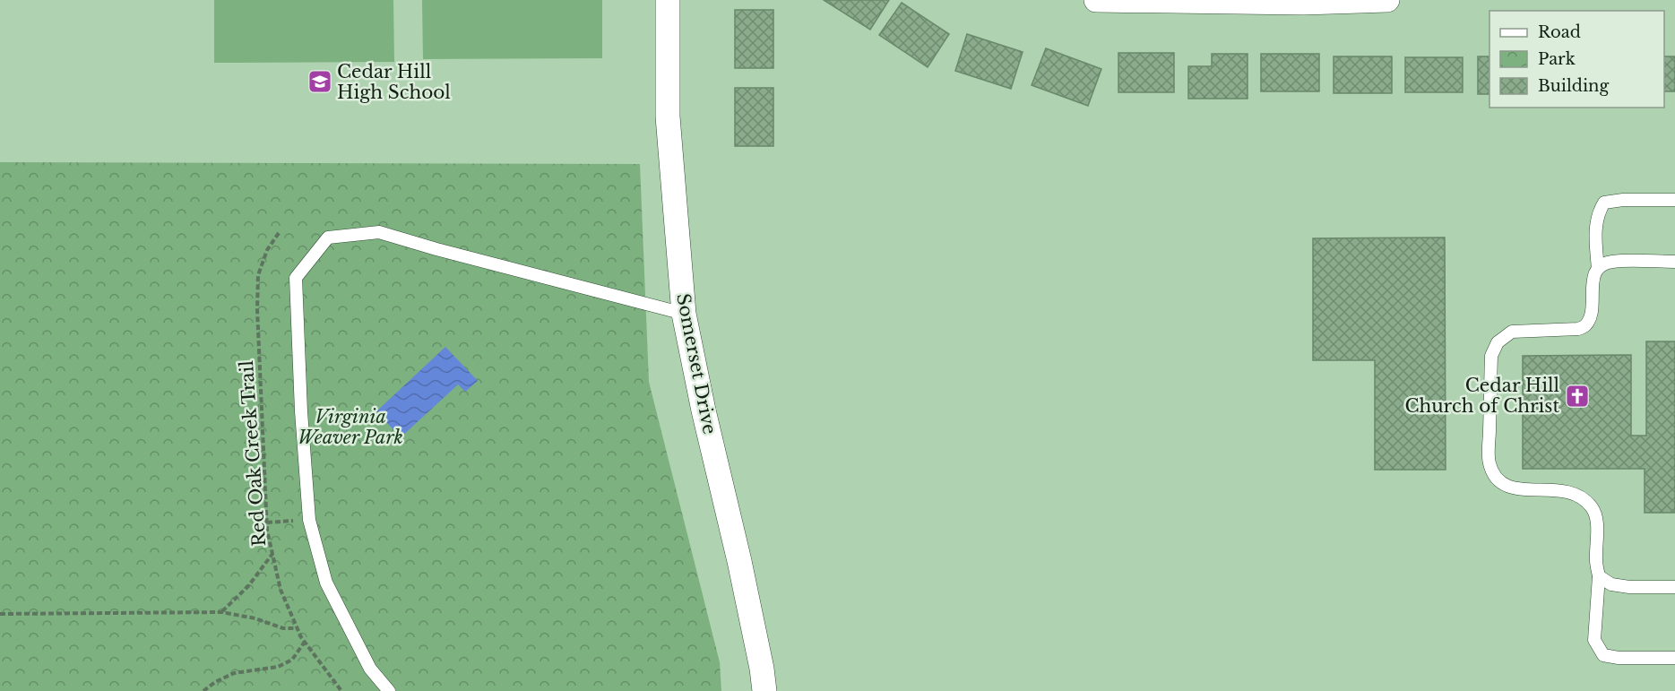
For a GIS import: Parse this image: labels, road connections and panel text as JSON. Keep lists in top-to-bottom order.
{
  "streets": {
    "street": ["Somerset Drive"],
    "path": ["Red Oak Creek Trail"]
  },
  "parks": ["Virginia Weaver Park"],
  "places": {
    "school or university": ["Cedar Hill High School"],
    "church": ["Cedar Hill Church of Christ"]
  },
  "legend": ["Road", "Park", "Building"]
}
